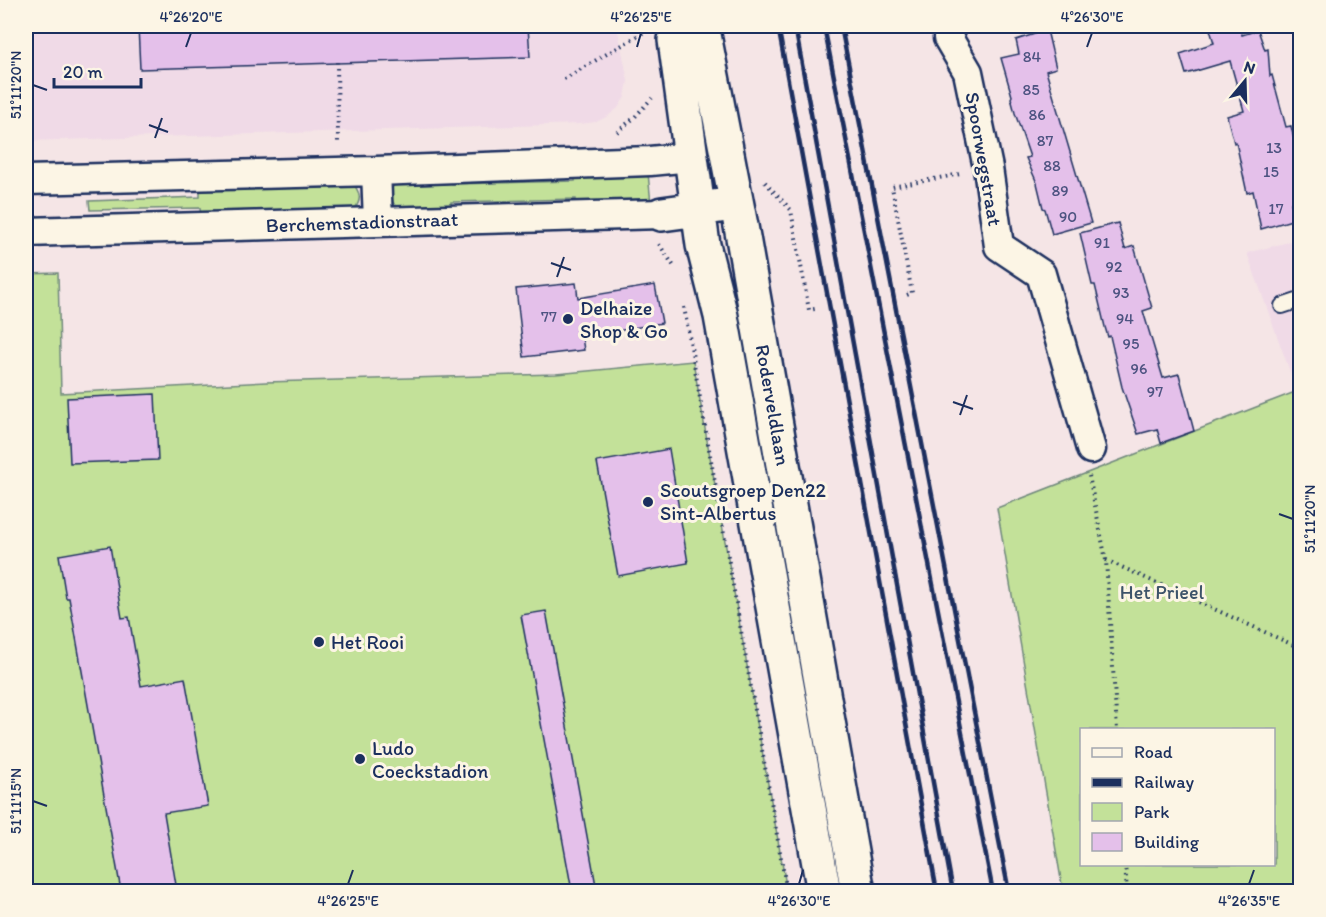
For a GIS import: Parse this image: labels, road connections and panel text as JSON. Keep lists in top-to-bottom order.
{
  "streets": {
    "street": ["Spoorwegstraat", "Berchemstadionstraat", "Roderveldlaan"]
  },
  "crossings": [
    ["Berchemstadionstraat", "Roderveldlaan"]
  ],
  "parks": ["Het Prieel"],
  "places": [
    "Delhaize Shop & Go",
    "Scoutsgroep Den22 Sint-Albertus",
    "Het Rooi",
    "Ludo Coeckstadion"
  ],
  "house_numbers": [
    "84",
    "85",
    "86",
    "87",
    "13",
    "88",
    "15",
    "89",
    "17",
    "90",
    "91",
    "92",
    "93",
    "77",
    "94",
    "95",
    "96",
    "97"
  ],
  "legend": [
    "Road",
    "Railway",
    "Park",
    "Building"
  ],
  "scale_bar": "20 m",
  "north": "top",
  "coordinates": [
    "4°26'20\"E",
    "4°26'25\"E",
    "4°26'30\"E",
    "51°11'20\"N",
    "51°11'15\"N",
    "4°26'35\"E"
  ]
}
